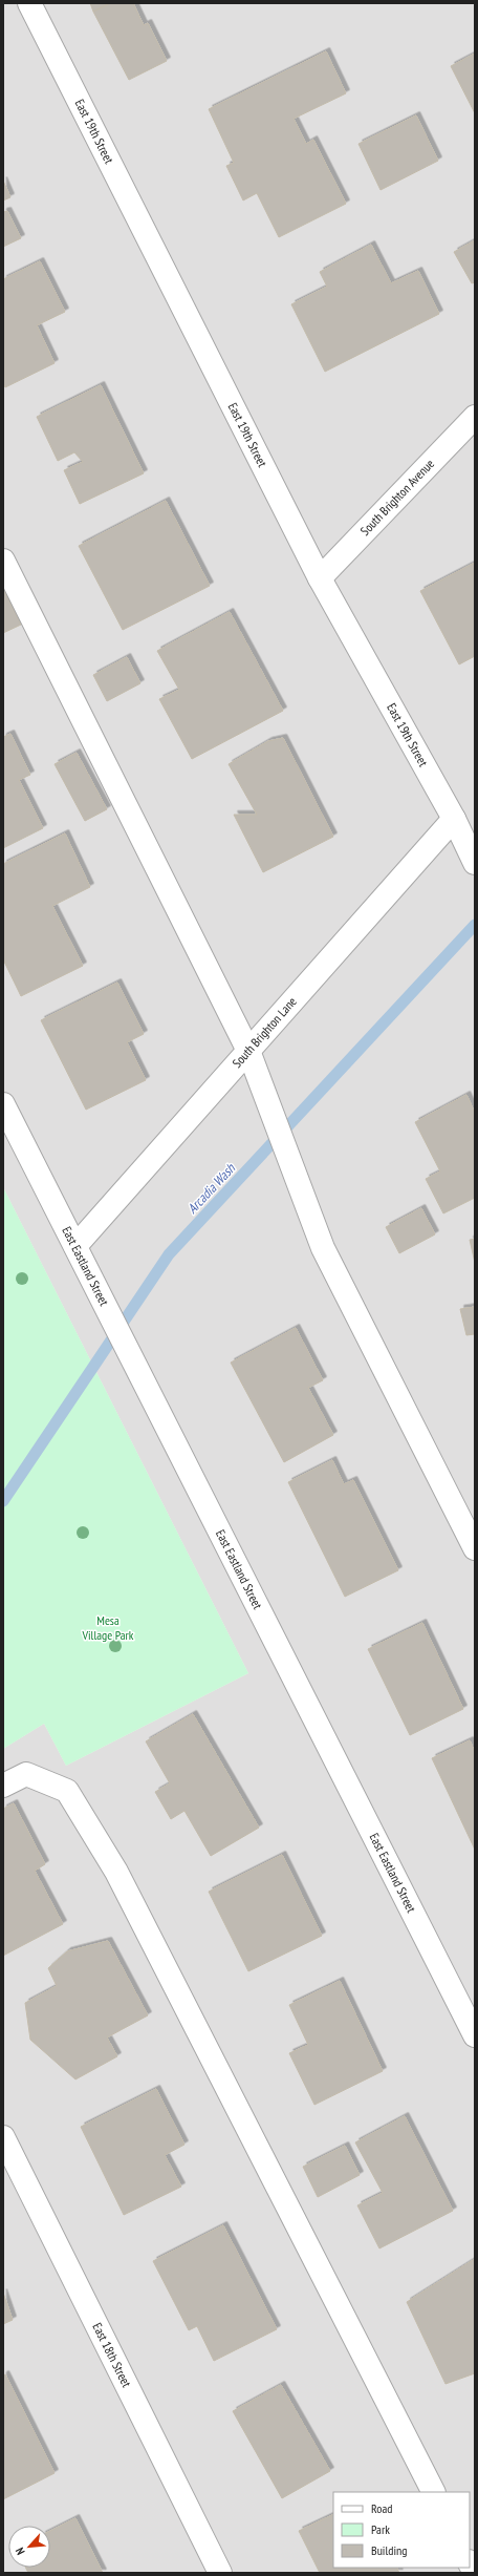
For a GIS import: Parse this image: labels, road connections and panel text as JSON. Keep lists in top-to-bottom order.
{
  "streets": {
    "street": [
      "East 19th Street",
      "South Brighton Avenue",
      "South Brighton Lane",
      "East Eastland Street",
      "East 18th Street"
    ]
  },
  "crossings": [
    ["East 19th Street", "South Brighton Avenue"],
    ["East 19th Street", "South Brighton Lane"],
    ["South Brighton Lane", "East Eastland Street"]
  ],
  "water": ["Arcadia Wash"],
  "parks": ["Mesa Village Park"],
  "legend": ["Road", "Park", "Building"],
  "north": "bottom left"
}
